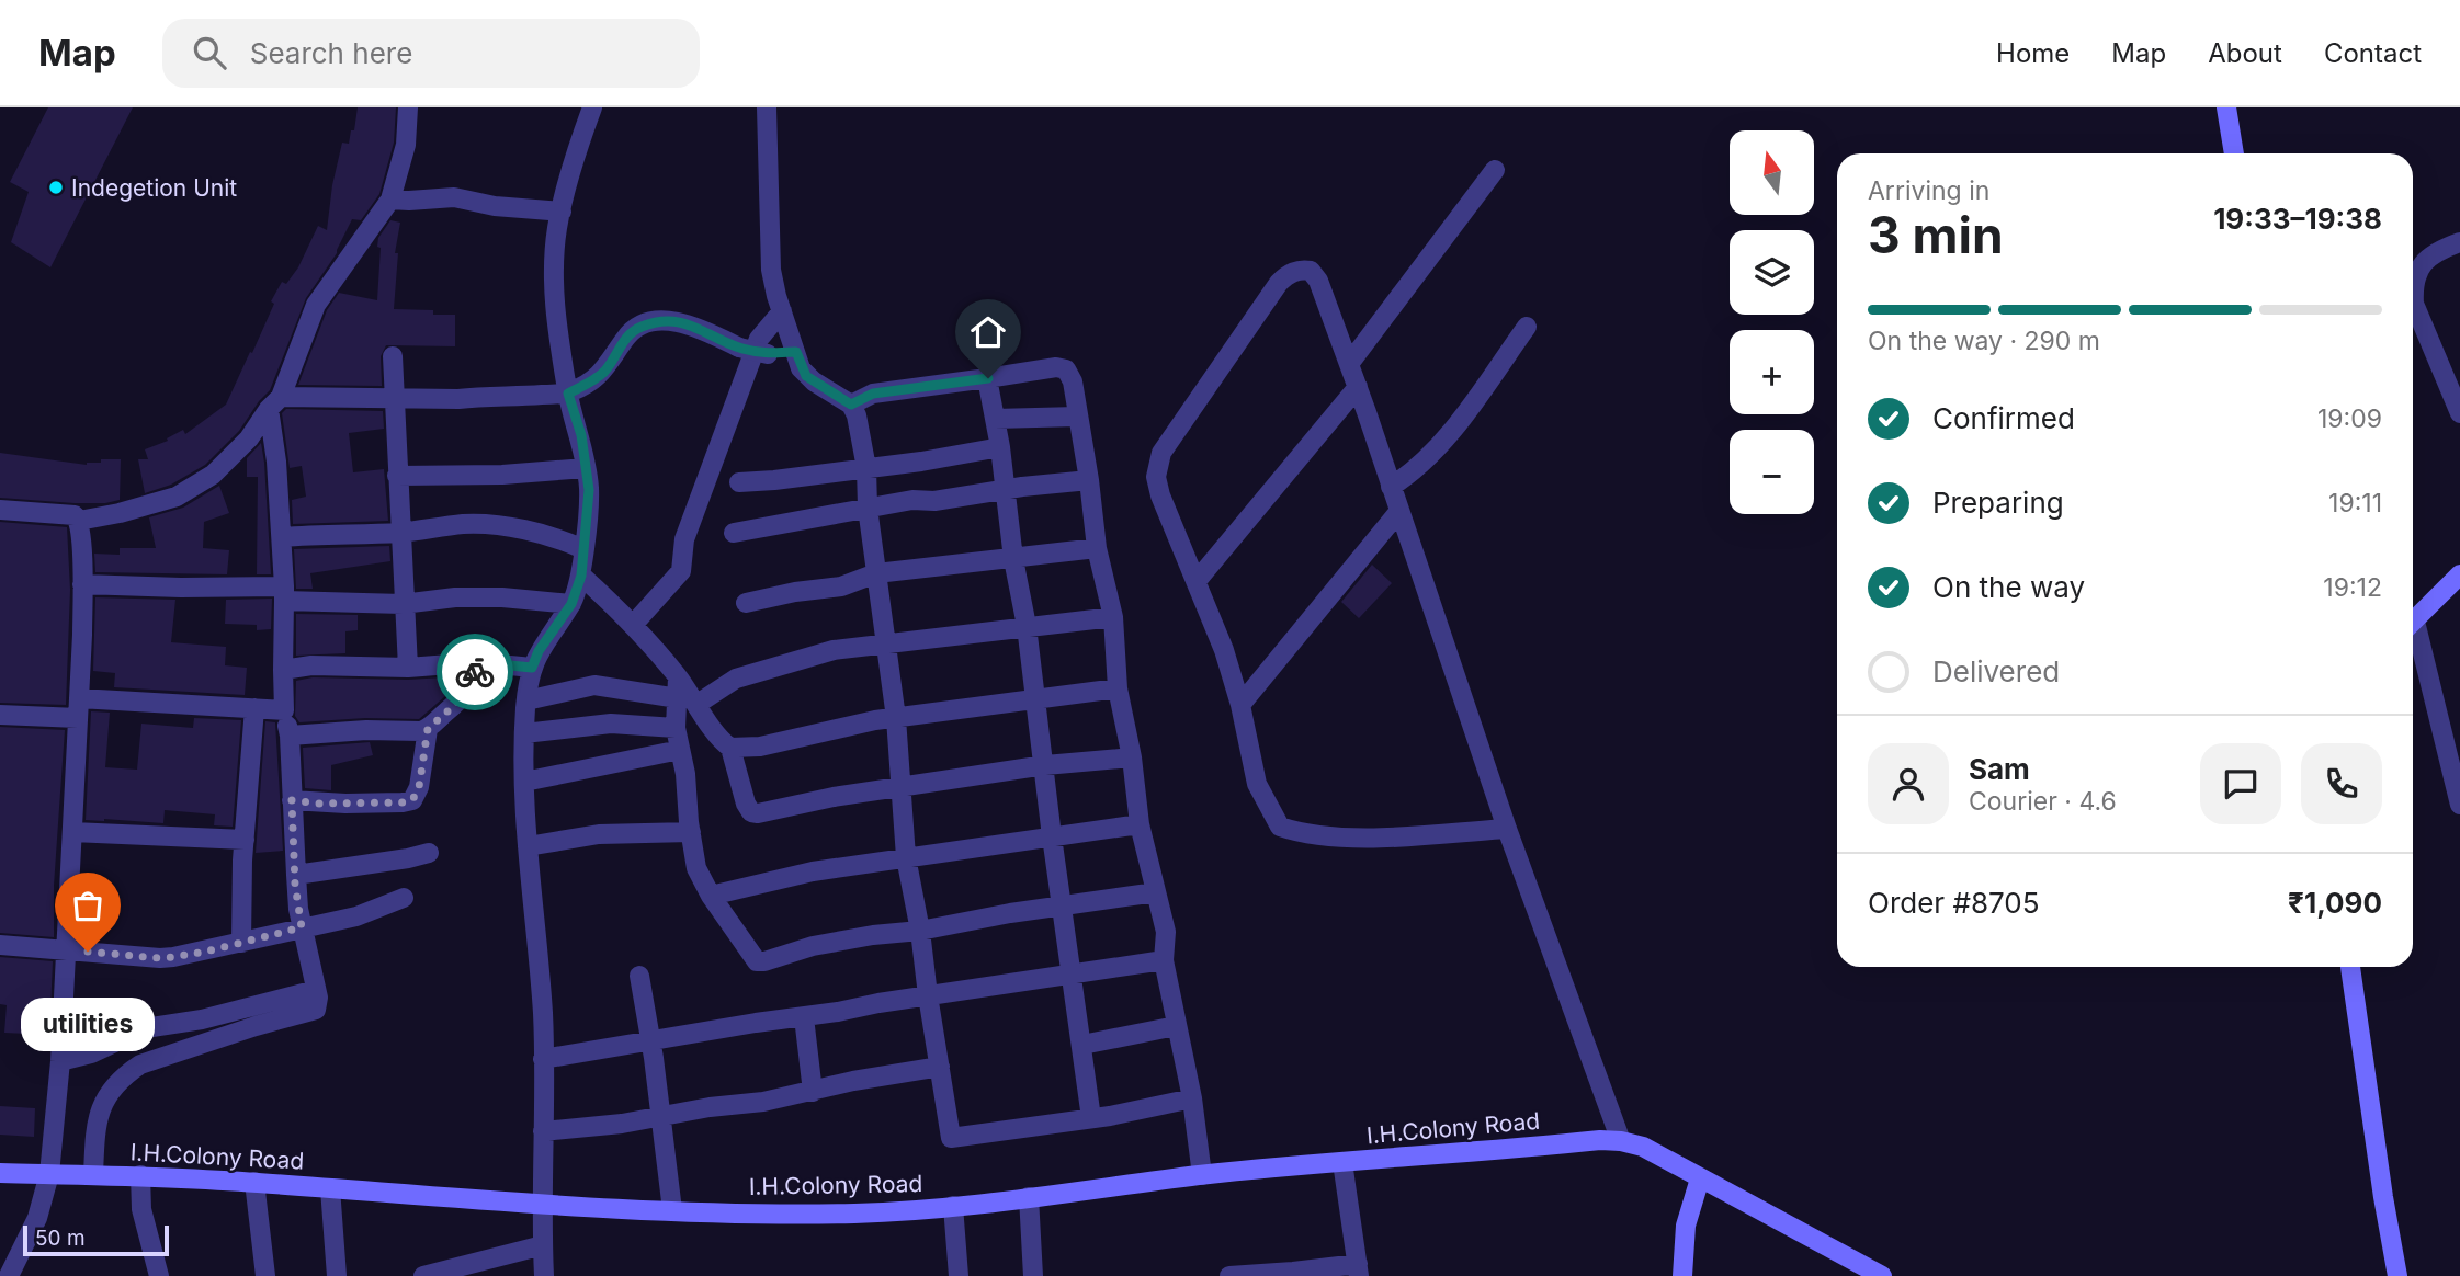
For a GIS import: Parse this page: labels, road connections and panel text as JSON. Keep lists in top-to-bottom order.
{
  "streets": {
    "street": ["I.H.Colony Road"]
  },
  "places": ["Indegetion Unit", "utilities"],
  "scale_bar": "50 m",
  "north": "top",
  "page": {
    "header": "Map",
    "search": "Search here",
    "nav": [
      "Home",
      "Map",
      "About",
      "Contact"
    ],
    "map_buttons": ["+", "−"],
    "heading": ["3 min", "Arriving in", "19:33–19:38"],
    "panel": [
      "Sam",
      "Courier · 4.6",
      "Order #8705",
      "₹1,090"
    ],
    "bar": "On the way · 290 m",
    "list": [
      ["Confirmed", "19:09"],
      ["Preparing", "19:11"],
      ["On the way", "19:12"],
      "Delivered"
    ],
    "bubble": "utilities",
    "scale": "50 m"
  }
}
